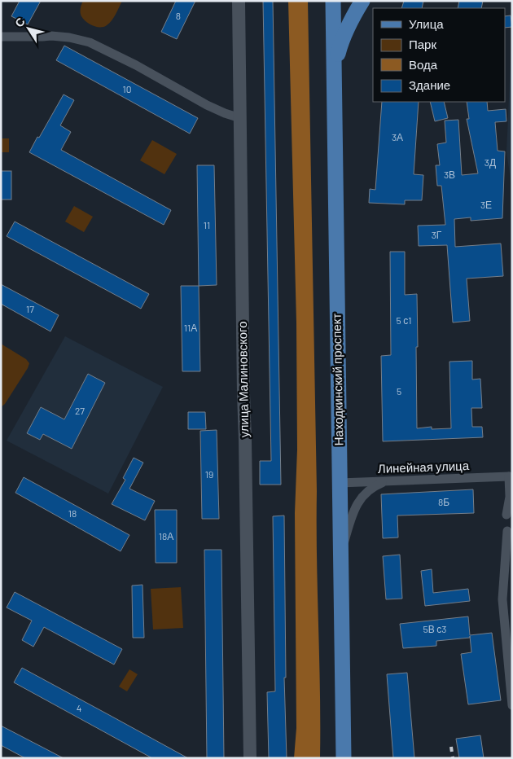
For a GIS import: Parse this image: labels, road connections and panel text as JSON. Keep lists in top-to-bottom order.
{
  "streets": {
    "main road": ["улица Малиновского", "Находкинский проспект"],
    "street": ["Линейная улица"]
  },
  "crossings": [
    ["Находкинский проспект", "Линейная улица"]
  ],
  "house_numbers": [
    "8",
    "10",
    "3А",
    "3Д",
    "3В",
    "3Е",
    "11",
    "3Г",
    "17",
    "5 с1",
    "11А",
    "5",
    "27",
    "19",
    "8Б",
    "18",
    "18А",
    "5В с3",
    "4"
  ],
  "legend": [
    "Улица",
    "Парк",
    "Вода",
    "Здание"
  ],
  "north": "top left"
}
